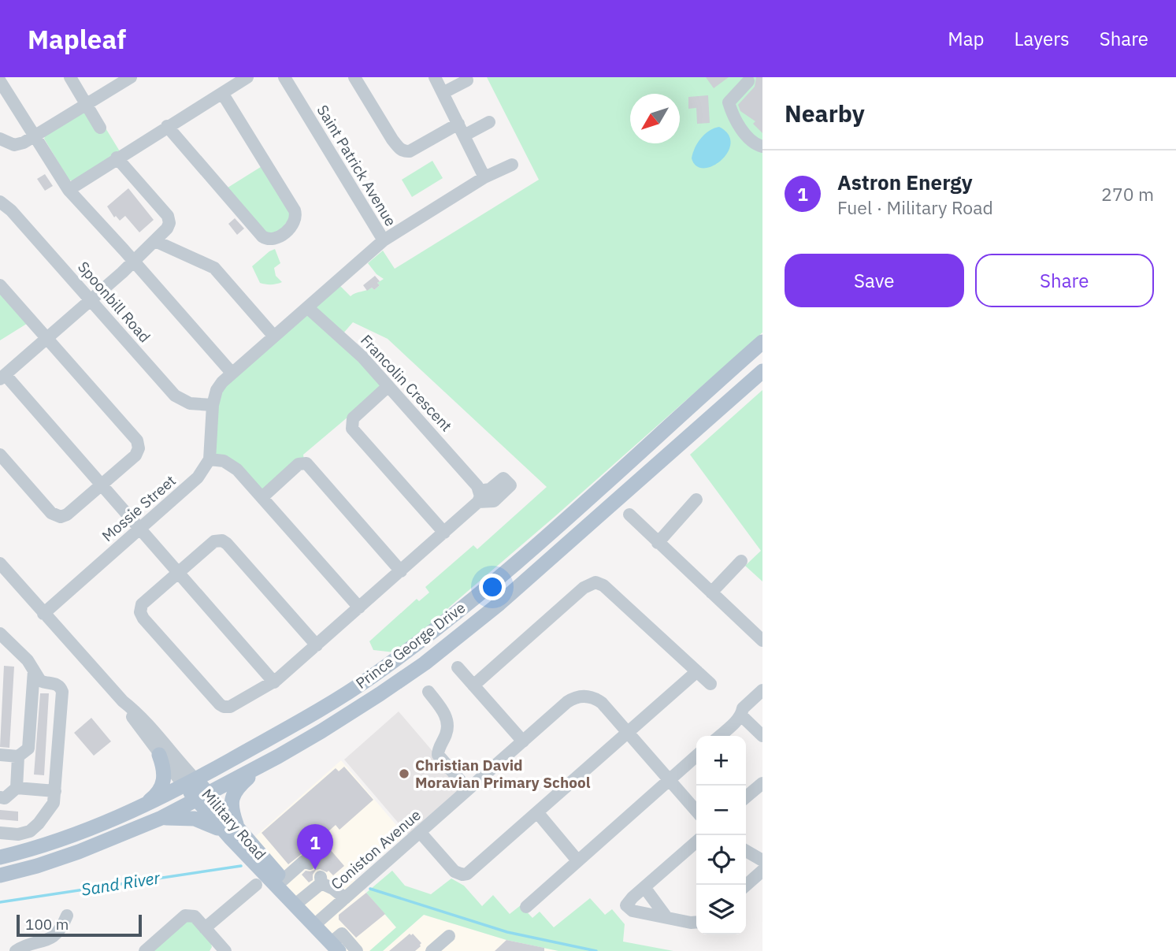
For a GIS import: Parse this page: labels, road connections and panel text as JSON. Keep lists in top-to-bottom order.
{
  "streets": {
    "main road": ["Prince George Drive", "Military Road"],
    "street": [
      "Saint Patrick Avenue",
      "Spoonbill Road",
      "Francolin Crescent",
      "Mossie Street",
      "Coniston Avenue"
    ]
  },
  "crossings": [
    ["Saint Patrick Avenue", "Francolin Crescent"],
    ["Mossie Street", "Military Road"],
    ["Prince George Drive", "Military Road"],
    ["Military Road", "Coniston Avenue"]
  ],
  "water": ["Sand River"],
  "places": ["Christian David Moravian Primary School"],
  "scale_bar": "100 m",
  "north": "bottom left",
  "page": {
    "header": "Mapleaf",
    "nav": ["Map", "Layers", "Share"],
    "heading": "Nearby",
    "list": [
      {
        "mark": "1",
        "name": "Astron Energy",
        "note": "Fuel · Military Road",
        "value": "270 m"
      }
    ],
    "buttons": ["Save", "Share"],
    "map_buttons": ["+", "−"],
    "pins": "1",
    "scale": "100 m"
  }
}
